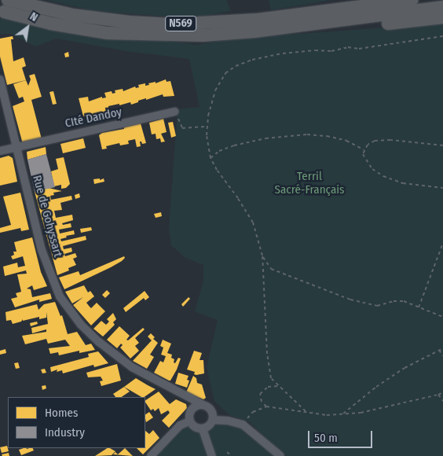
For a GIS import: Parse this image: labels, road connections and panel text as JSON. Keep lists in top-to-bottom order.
{
  "streets": {
    "highway": ["N569"],
    "street": ["CIté Dandoy", "Rue de Gohyssart"]
  },
  "crossings": [
    ["CIté Dandoy", "Rue de Gohyssart"]
  ],
  "parks": ["Terril Sacré-Français"],
  "legend": ["Homes", "Industry"],
  "scale_bar": "50 m",
  "north": "top right"
}
